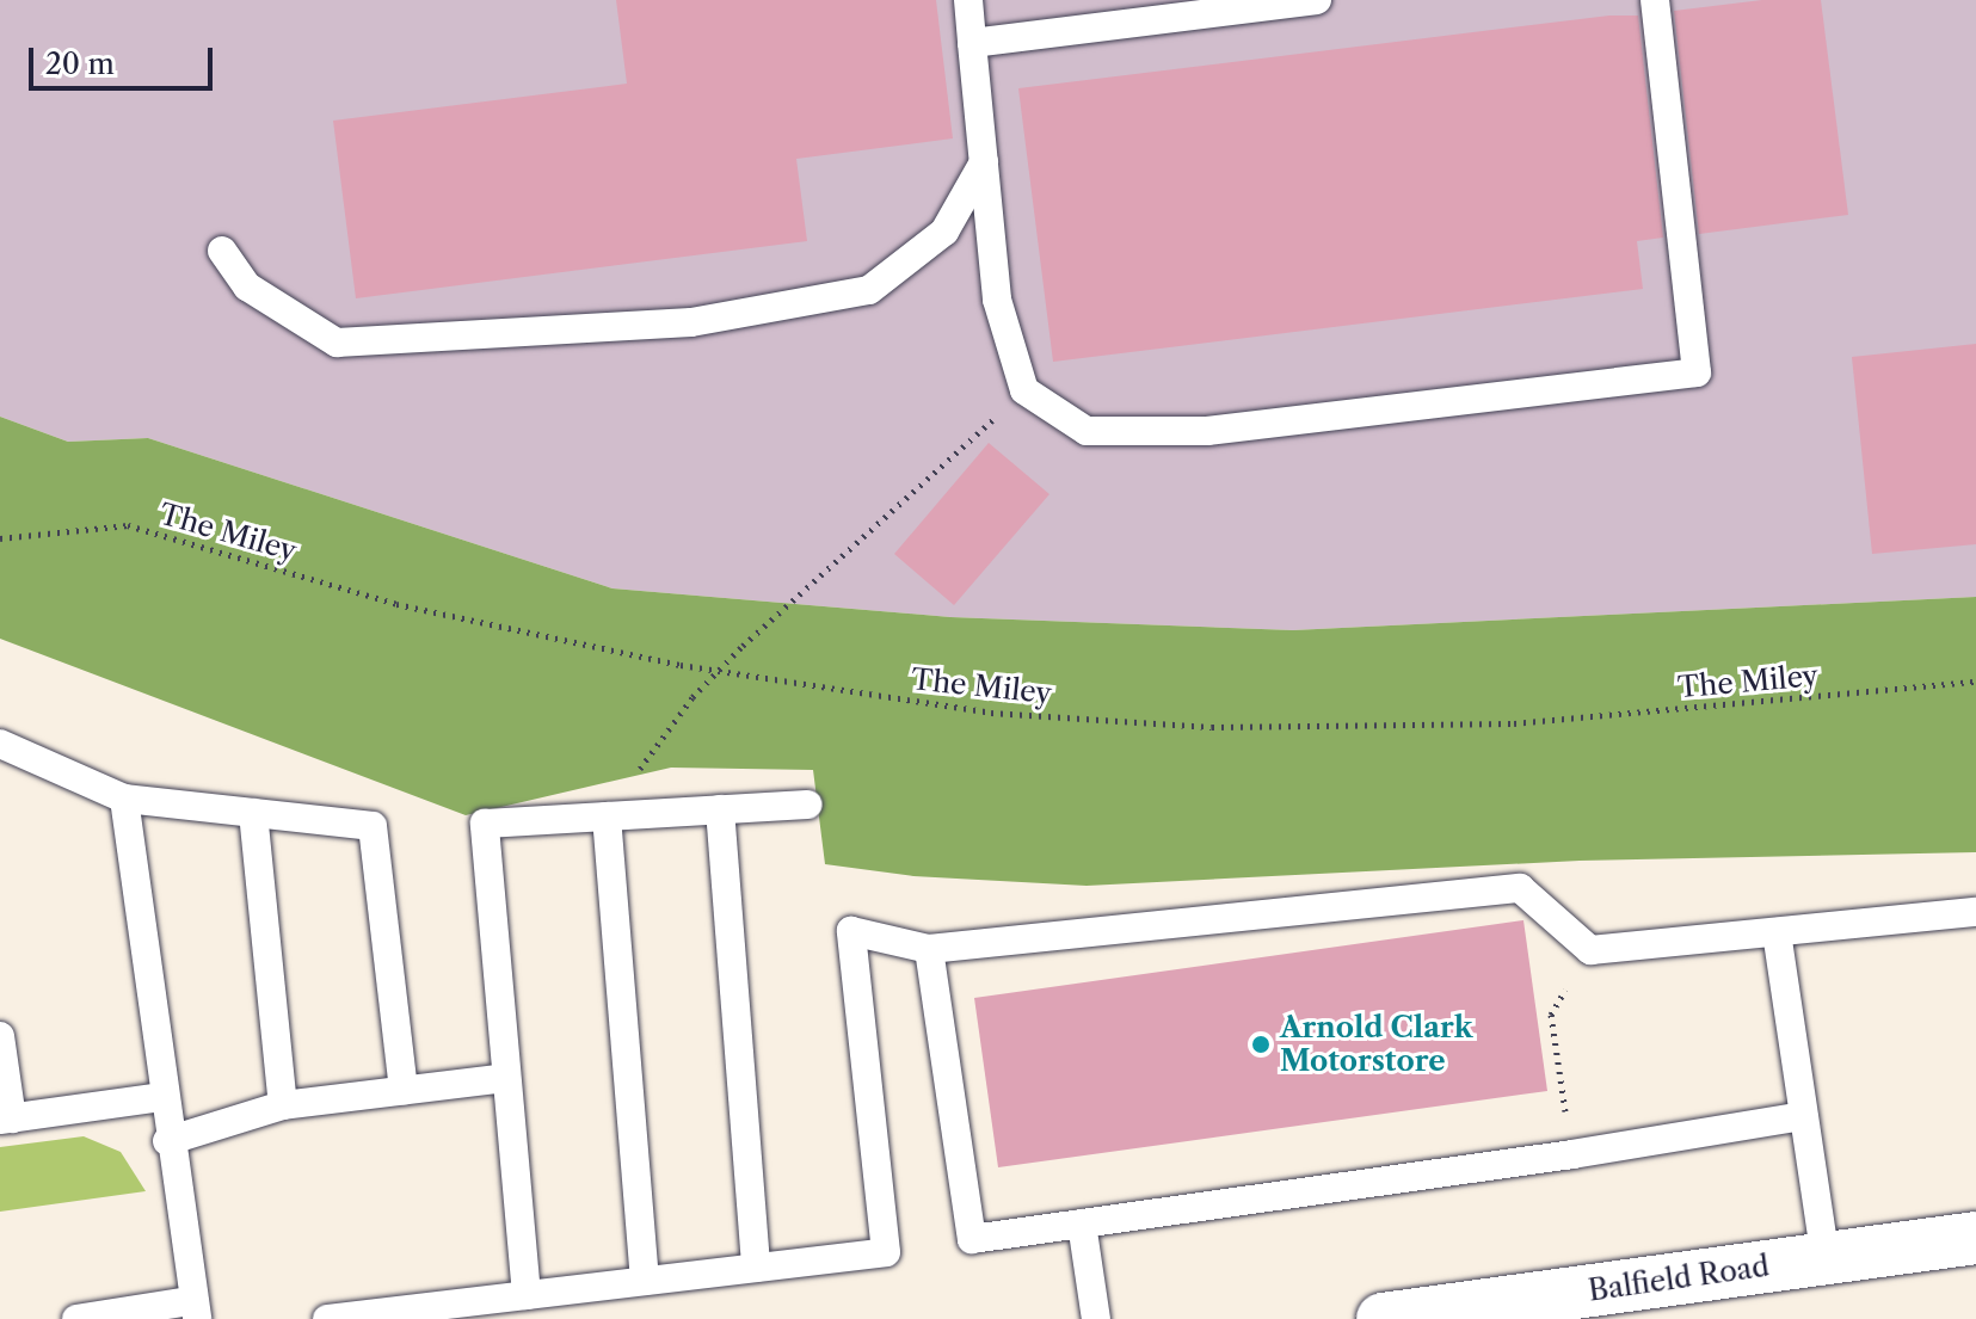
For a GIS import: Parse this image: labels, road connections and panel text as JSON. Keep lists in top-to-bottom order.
{
  "streets": {
    "street": ["Balfield Road"],
    "path": ["The Miley"]
  },
  "places": ["Arnold Clark Motorstore"],
  "scale_bar": "20 m"
}
